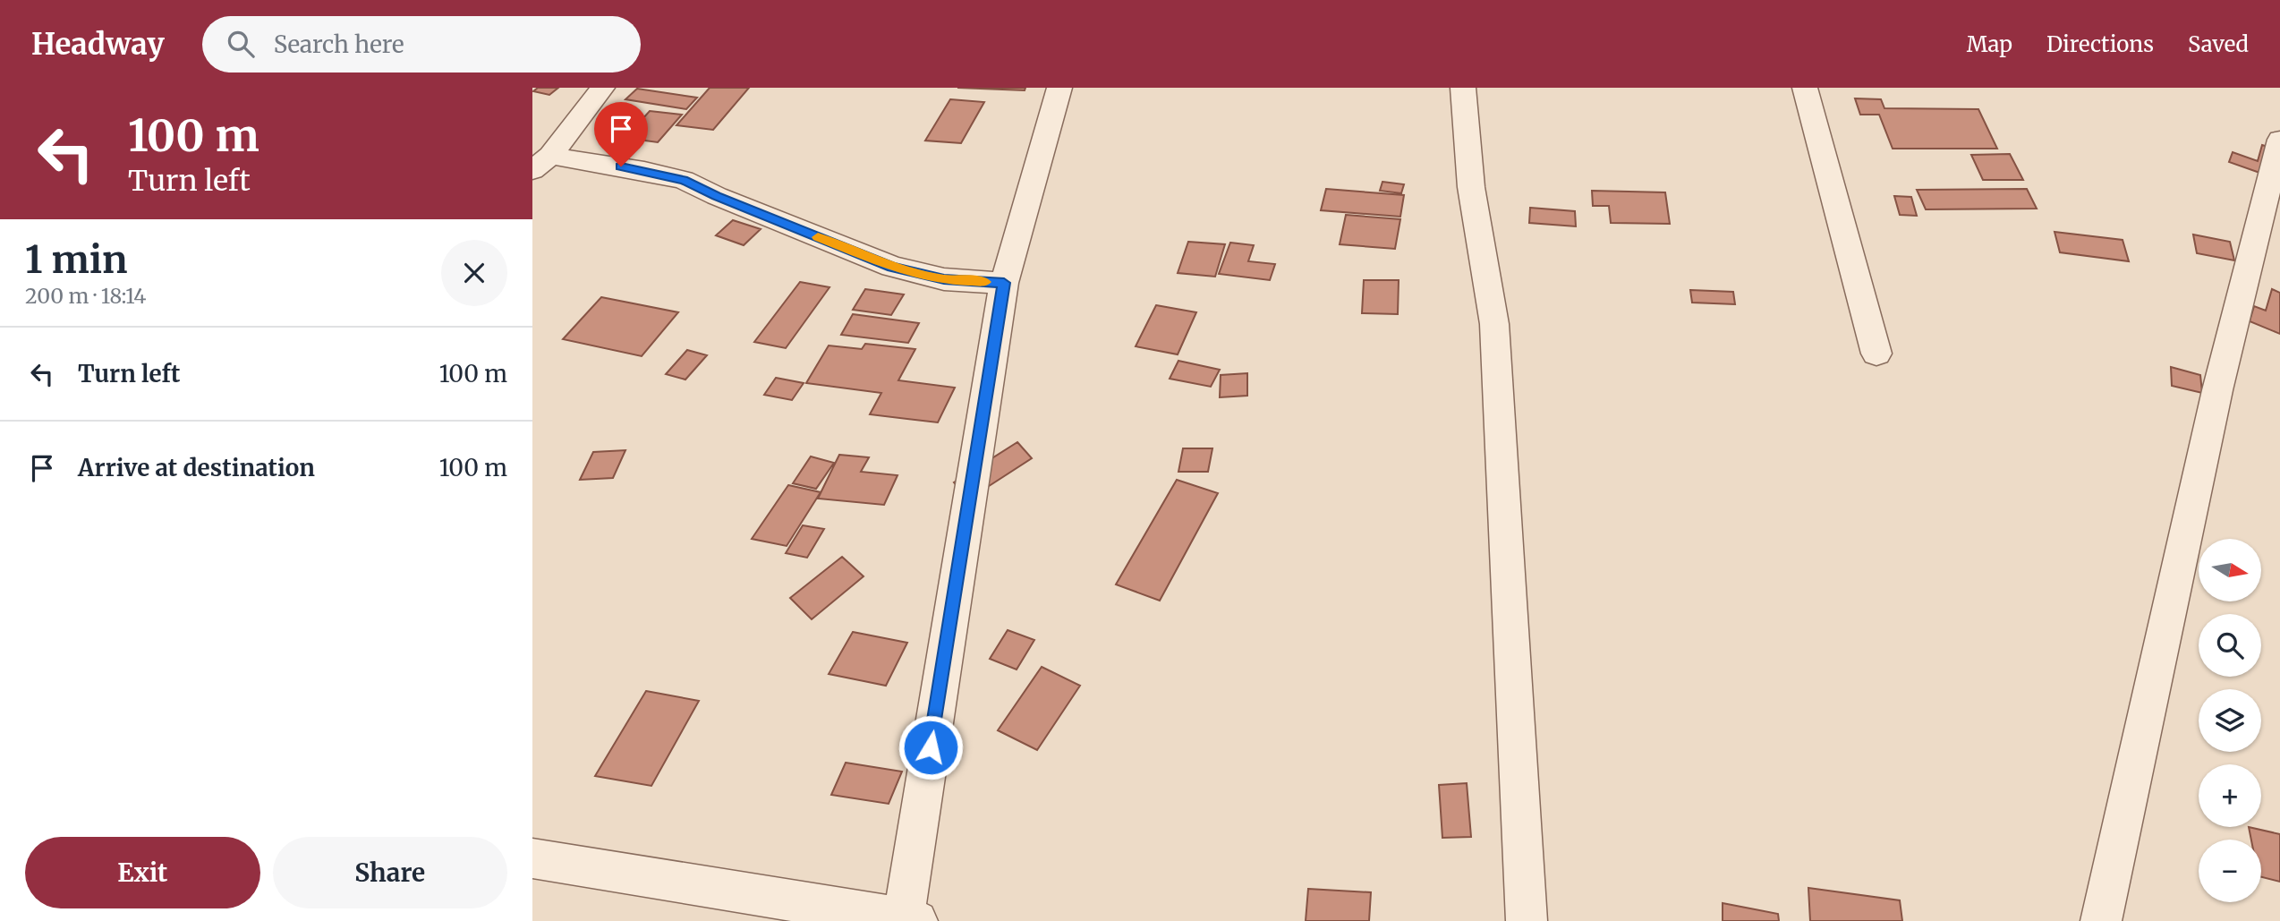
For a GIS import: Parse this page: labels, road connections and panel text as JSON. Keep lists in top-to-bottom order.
{
  "north": "right",
  "page": {
    "header": "Headway",
    "search": "Search here",
    "nav": ["Map", "Directions", "Saved"],
    "turn": ["100 m", "Turn left"],
    "heading": ["1 min", "200 m · 18:14"],
    "list": [
      {
        "name": "Turn left",
        "value": "100 m"
      },
      {
        "name": "Arrive at destination",
        "value": "100 m"
      }
    ],
    "map_buttons": ["+", "−"],
    "buttons": ["Exit", "Share"]
  }
}
